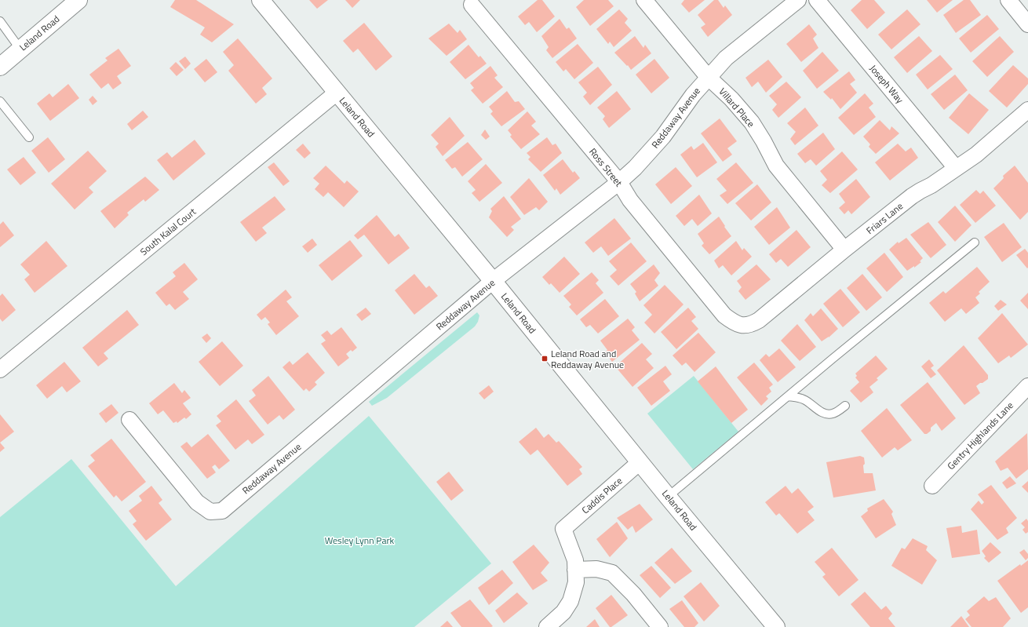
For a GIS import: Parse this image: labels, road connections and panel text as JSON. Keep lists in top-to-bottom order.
{
  "streets": {
    "street": [
      "Leland Road",
      "Joseph Way",
      "Villard Place",
      "Reddaway Avenue",
      "Ross Street",
      "Friars Lane",
      "South Kalal Court",
      "Gentry Highlands Lane",
      "Caddis Place"
    ]
  },
  "crossings": [
    ["Leland Road", "Reddaway Avenue"],
    ["Leland Road", "South Kalal Court"],
    ["Leland Road", "Caddis Place"],
    ["Joseph Way", "Friars Lane"],
    ["Villard Place", "Reddaway Avenue"],
    ["Villard Place", "Friars Lane"],
    ["Reddaway Avenue", "Ross Street"],
    ["Ross Street", "Friars Lane"]
  ],
  "parks": ["Wesley Lynn Park"],
  "places": {
    "transit": ["Leland Road and Reddaway Avenue"]
  }
}
